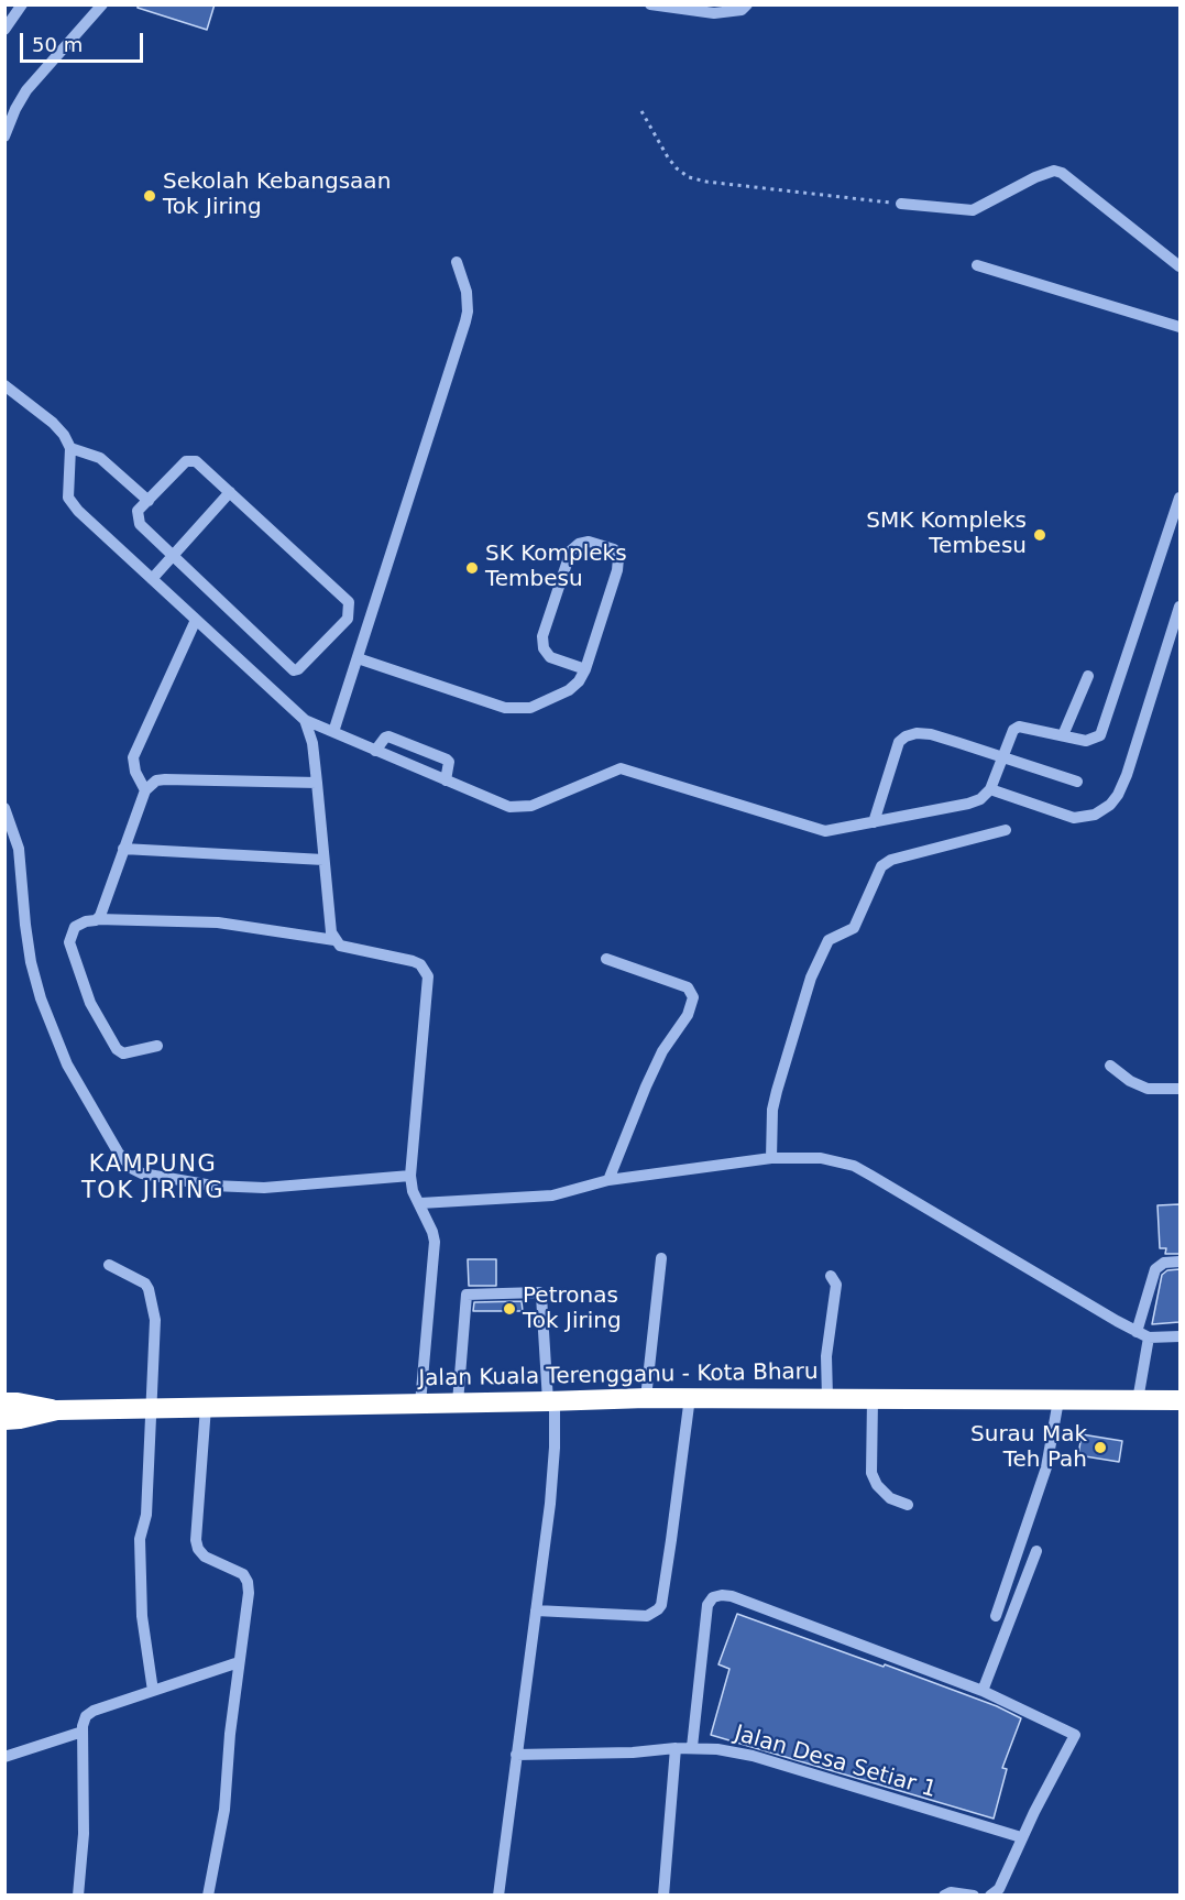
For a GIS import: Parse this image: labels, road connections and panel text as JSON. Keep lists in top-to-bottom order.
{
  "streets": {
    "highway": ["Jalan Kuala Terengganu - Kota Bharu"],
    "street": ["Jalan Desa Setiar 1"]
  },
  "districts": ["KAMPUNG TOK JIRING"],
  "places": [
    "Sekolah Kebangsaan Tok Jiring",
    "SMK Kompleks Tembesu",
    "SK Kompleks Tembesu",
    "Petronas Tok Jiring",
    "Surau Mak Teh Pah"
  ],
  "scale_bar": "50 m"
}
